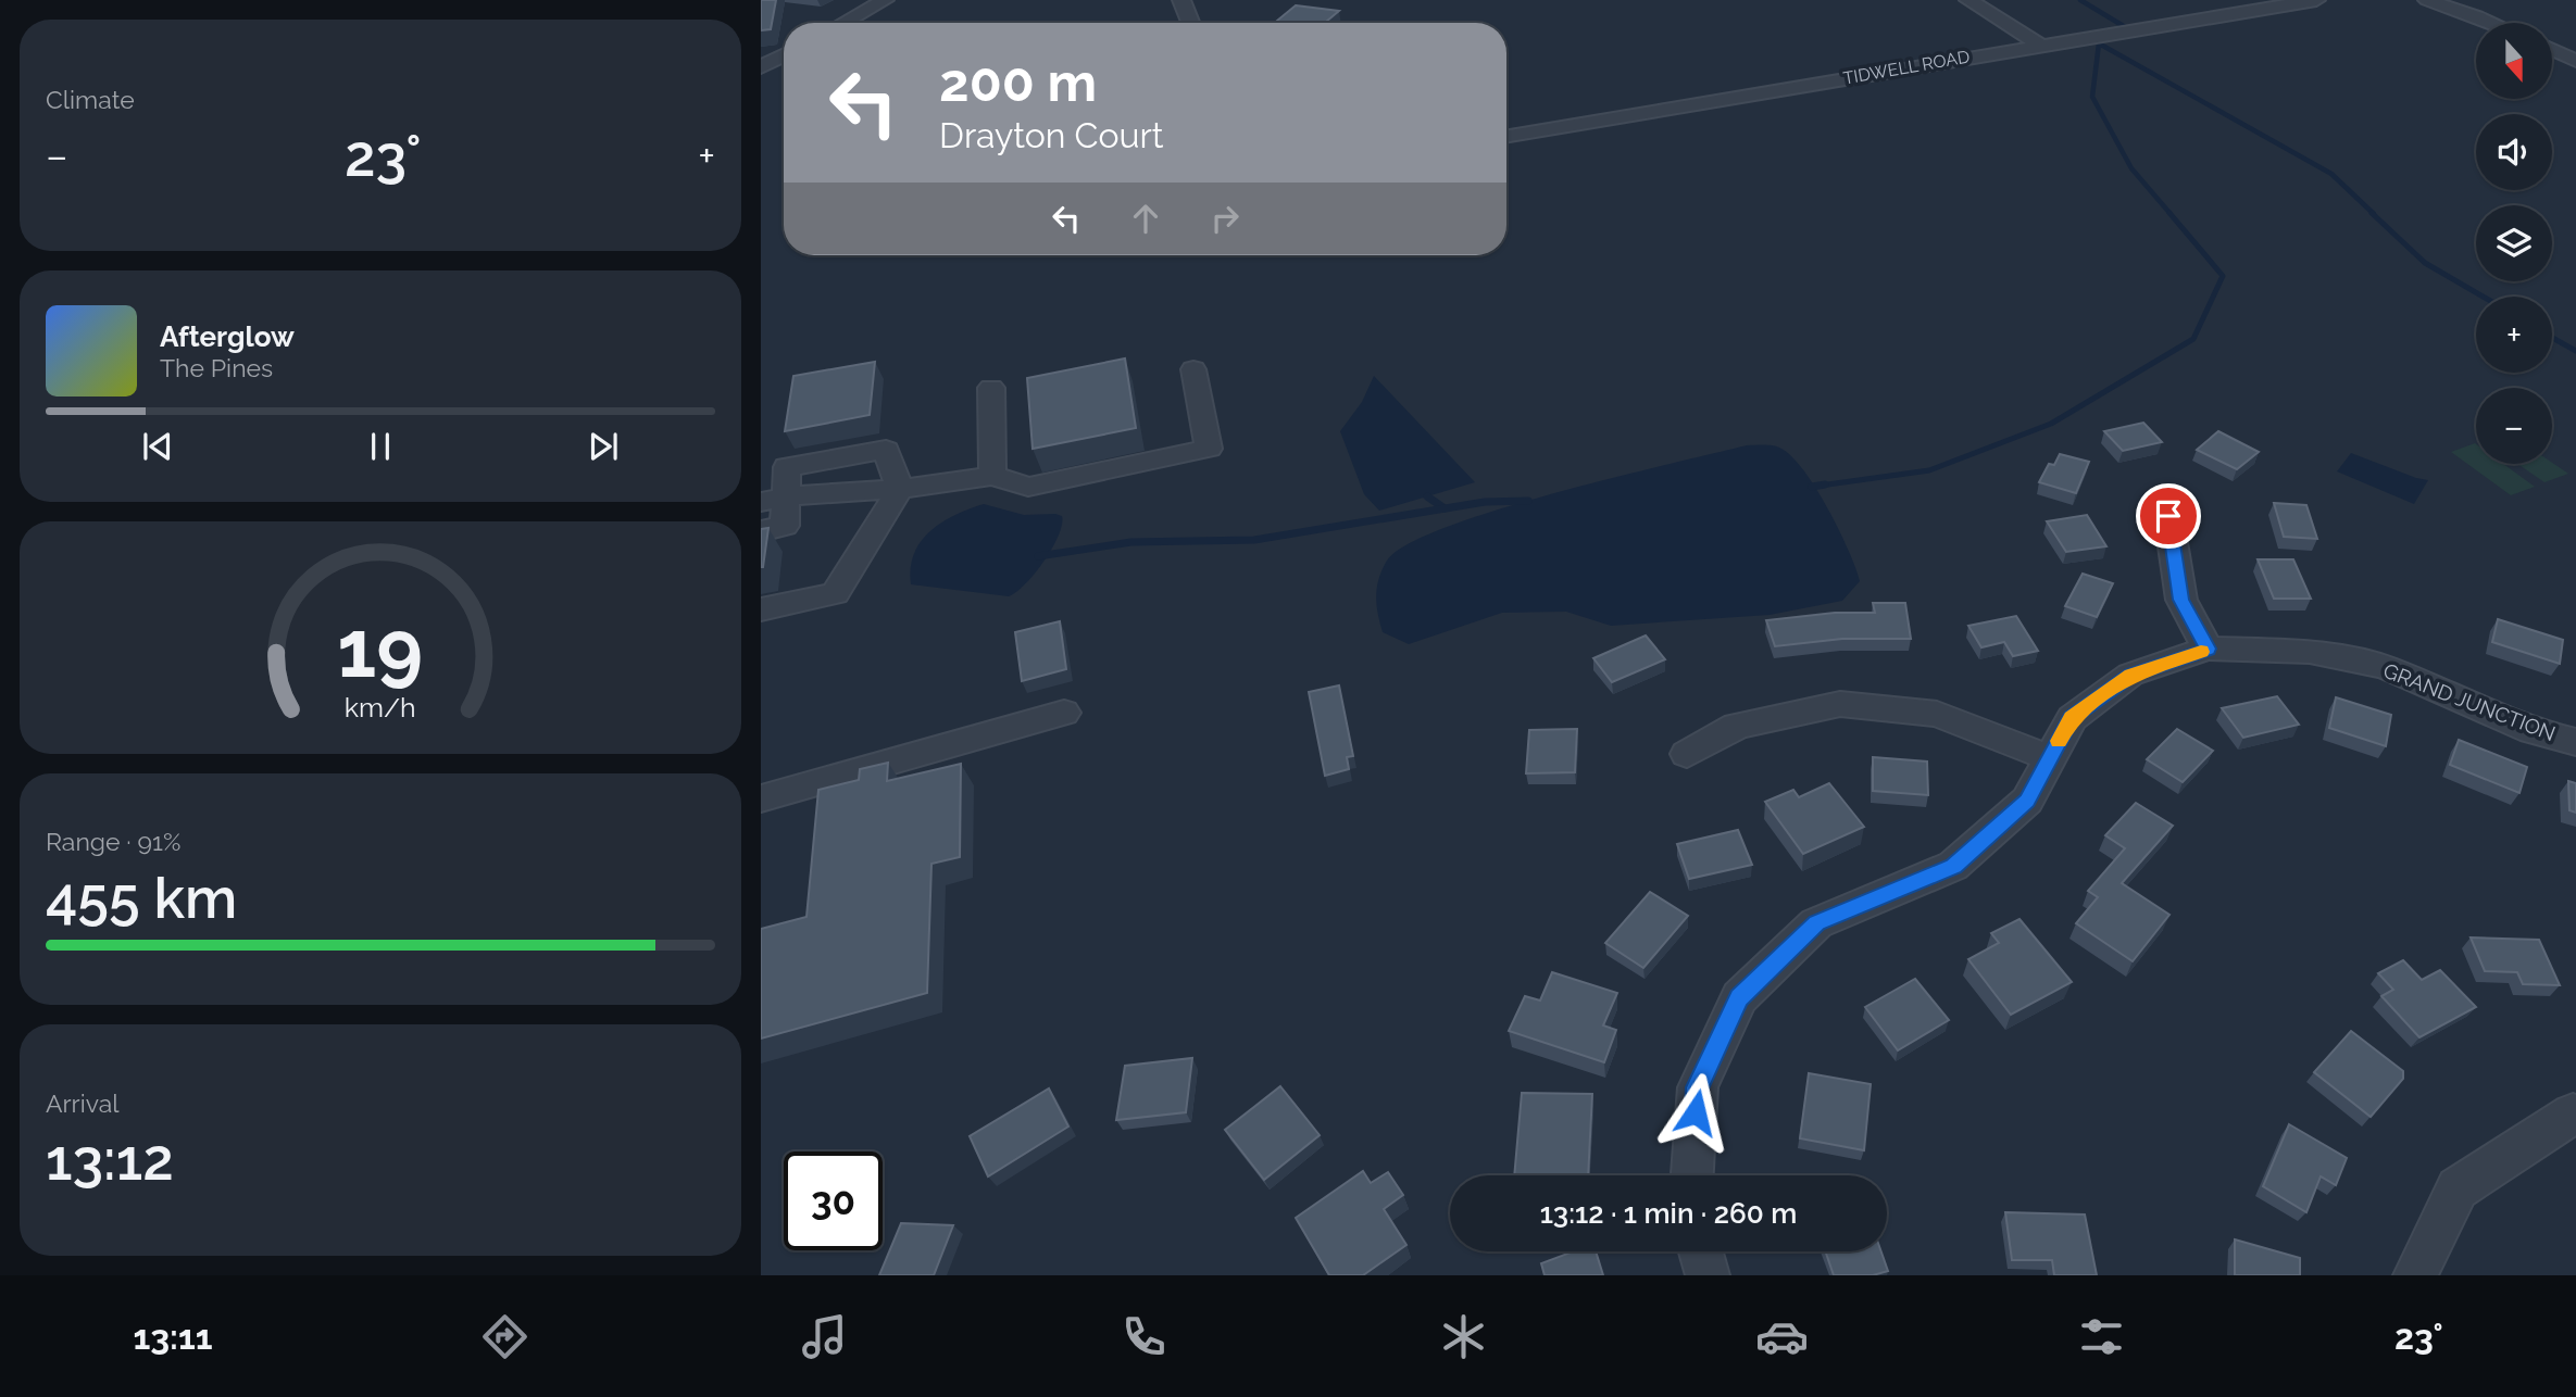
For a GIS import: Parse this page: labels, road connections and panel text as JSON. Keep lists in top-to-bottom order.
{
  "streets": {
    "street": ["TIDWELL ROAD", "GRAND JUNCTION"]
  },
  "north": "bottom",
  "page": {
    "tile": [
      "Climate",
      ["Range · 91%", "455 km"],
      ["Arrival", "13:12"]
    ],
    "map_buttons": ["+", "−"],
    "turn": ["200 m", "Drayton Court"],
    "heat": ["−", "23°", "+"],
    "song": ["Afterglow", "The Pines"],
    "limit": "30",
    "trip": "13:12 · 1 min · 260 m",
    "tabs": ["13:11", "23°"],
    "gauge": ["19", "km/h"]
  }
}
